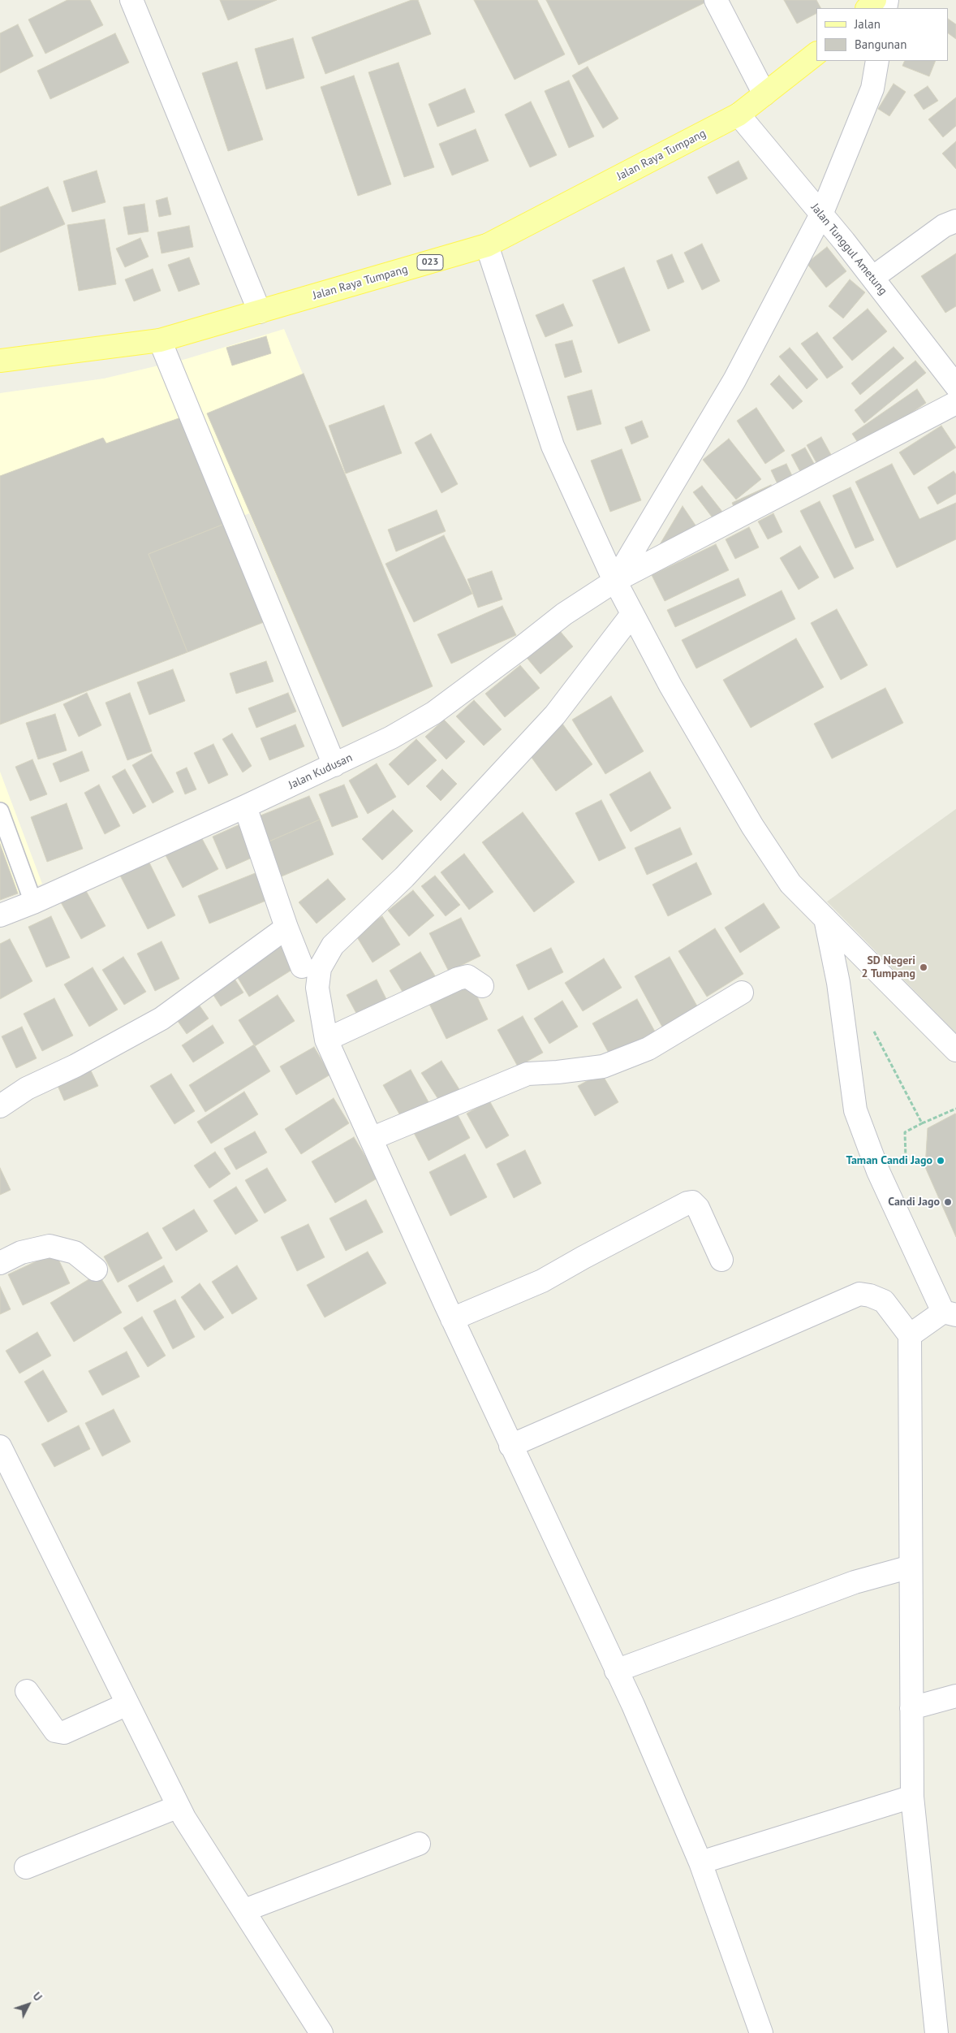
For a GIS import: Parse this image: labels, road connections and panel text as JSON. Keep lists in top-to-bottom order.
{
  "streets": {
    "main road": ["Jalan Raya Tumpang", "023"],
    "street": ["Jalan Tunggul Ametung", "Jalan Kudusan"]
  },
  "crossings": [
    ["Jalan Raya Tumpang", "Jalan Tunggul Ametung"]
  ],
  "places": ["SD Negeri 2 Tumpang", "Taman Candi Jago", "Candi Jago"],
  "legend": ["Jalan", "Bangunan"],
  "north": "top right"
}
